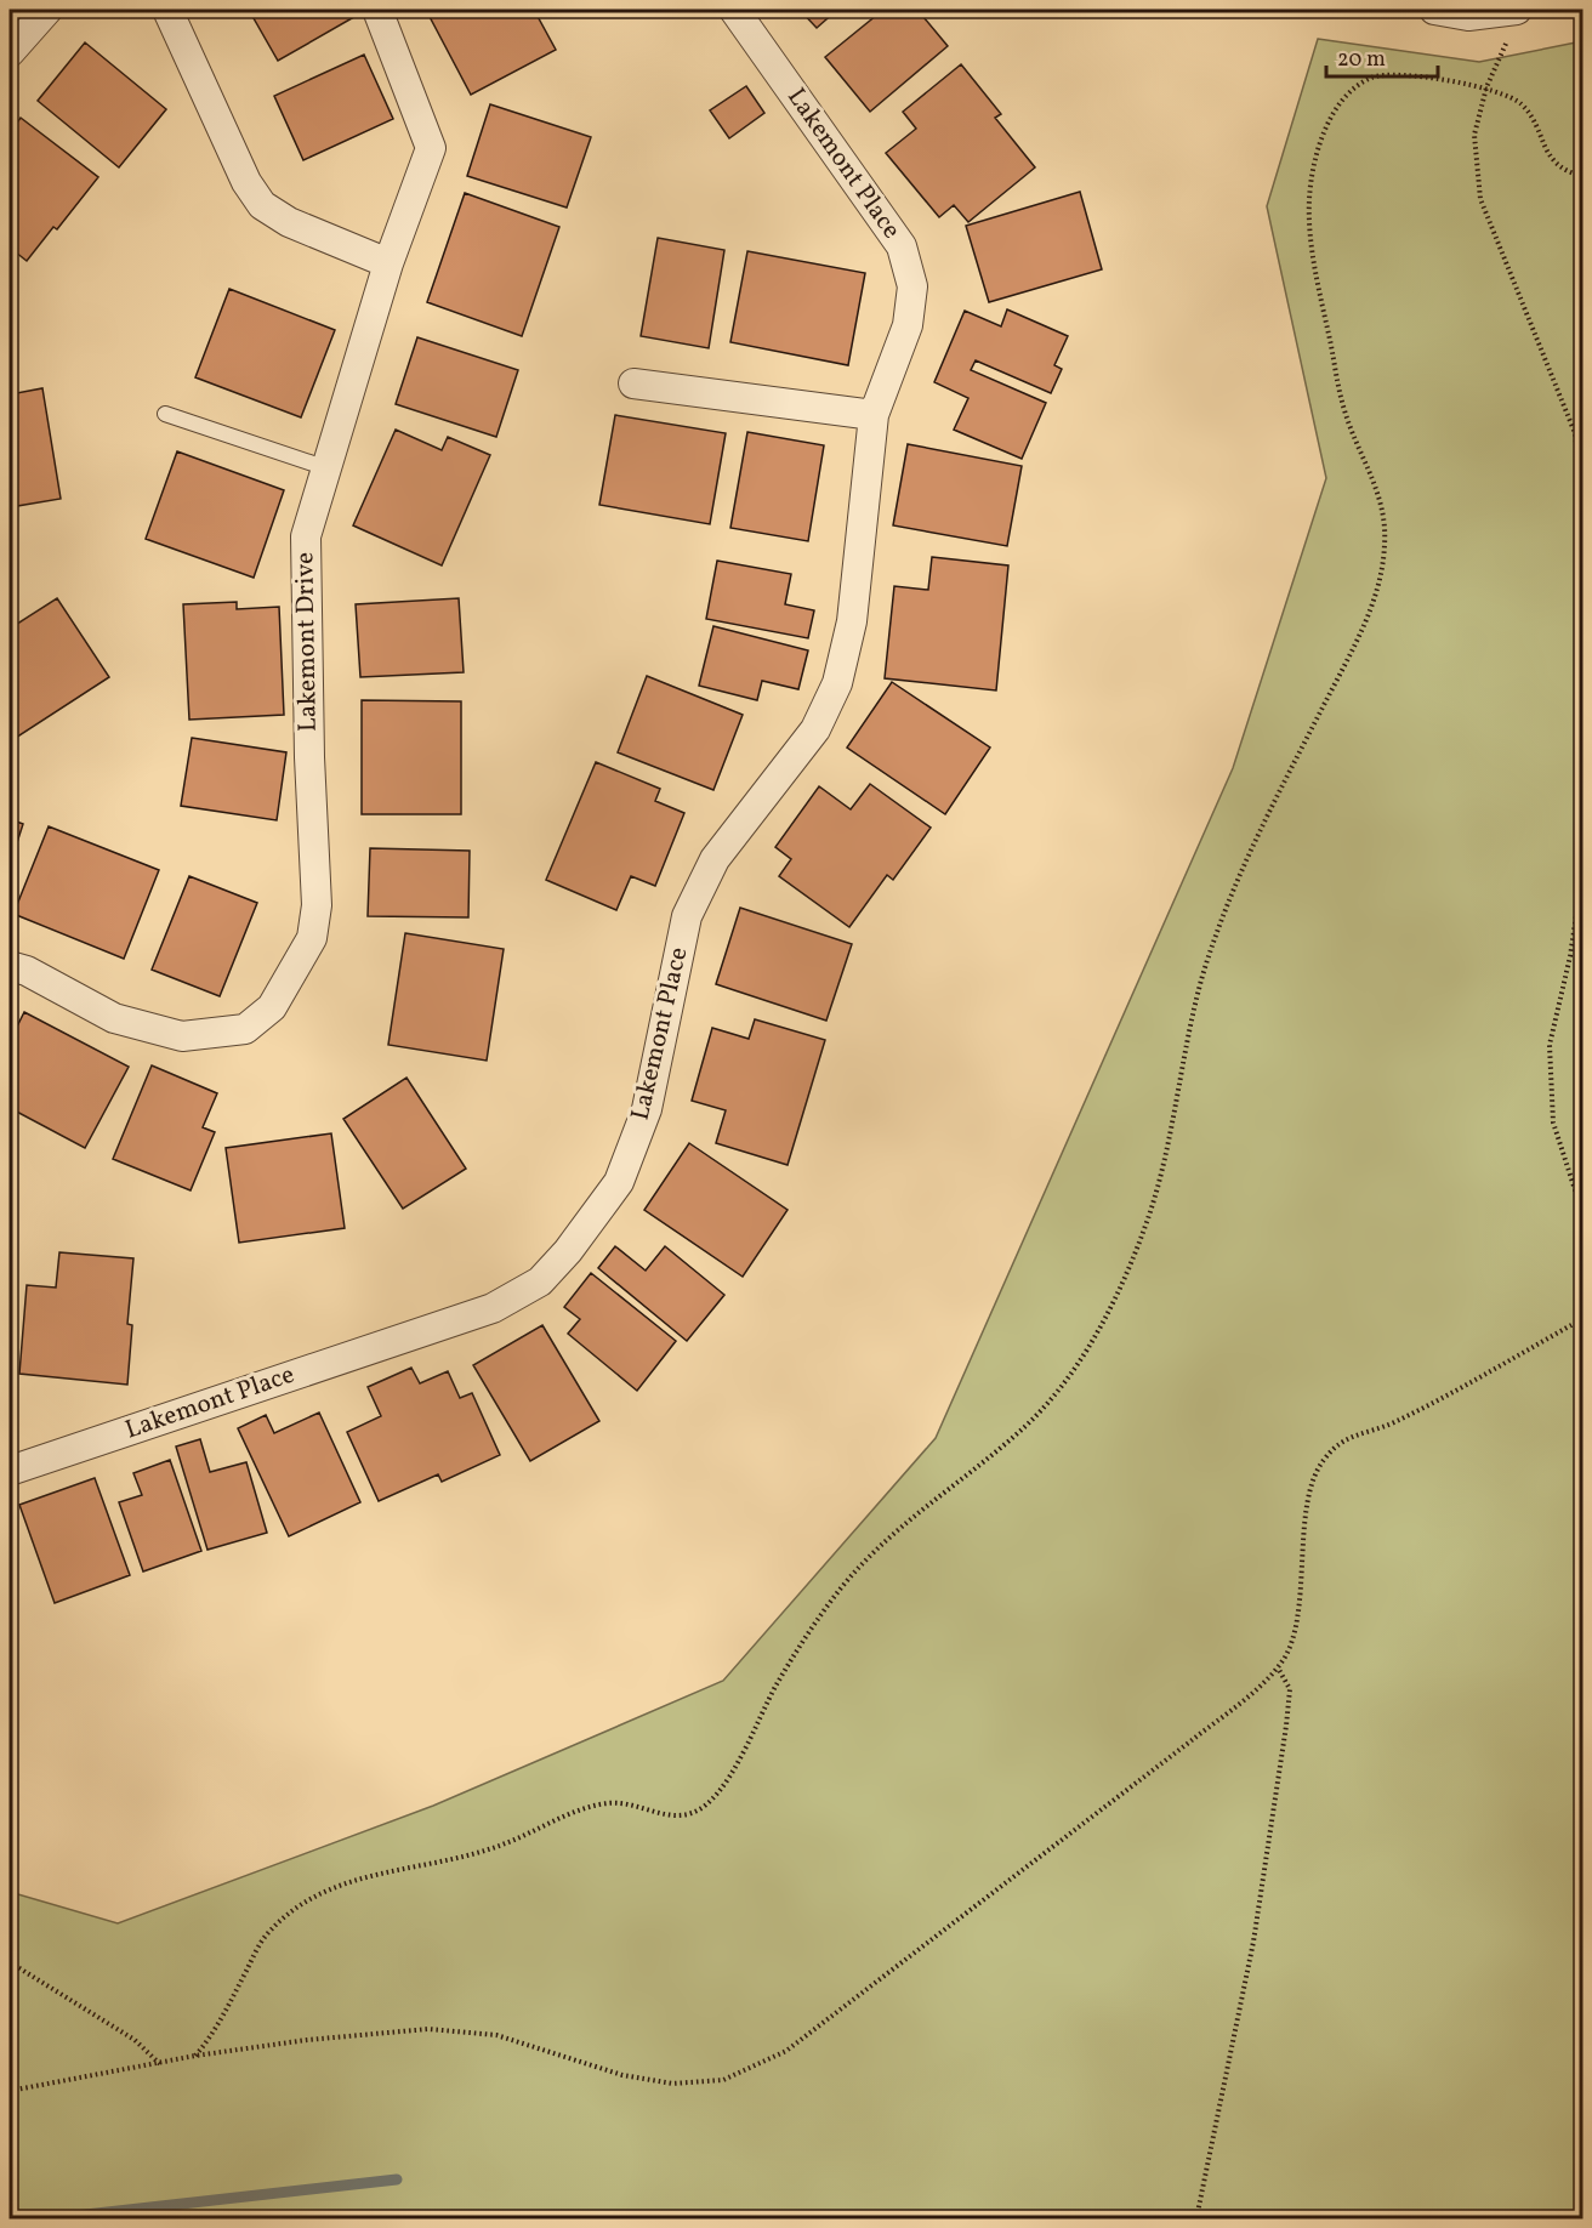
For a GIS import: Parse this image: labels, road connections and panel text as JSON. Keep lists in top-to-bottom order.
{
  "streets": {
    "street": ["Lakemont Place", "Lakemont Drive"]
  },
  "scale_bar": "20 m"
}
